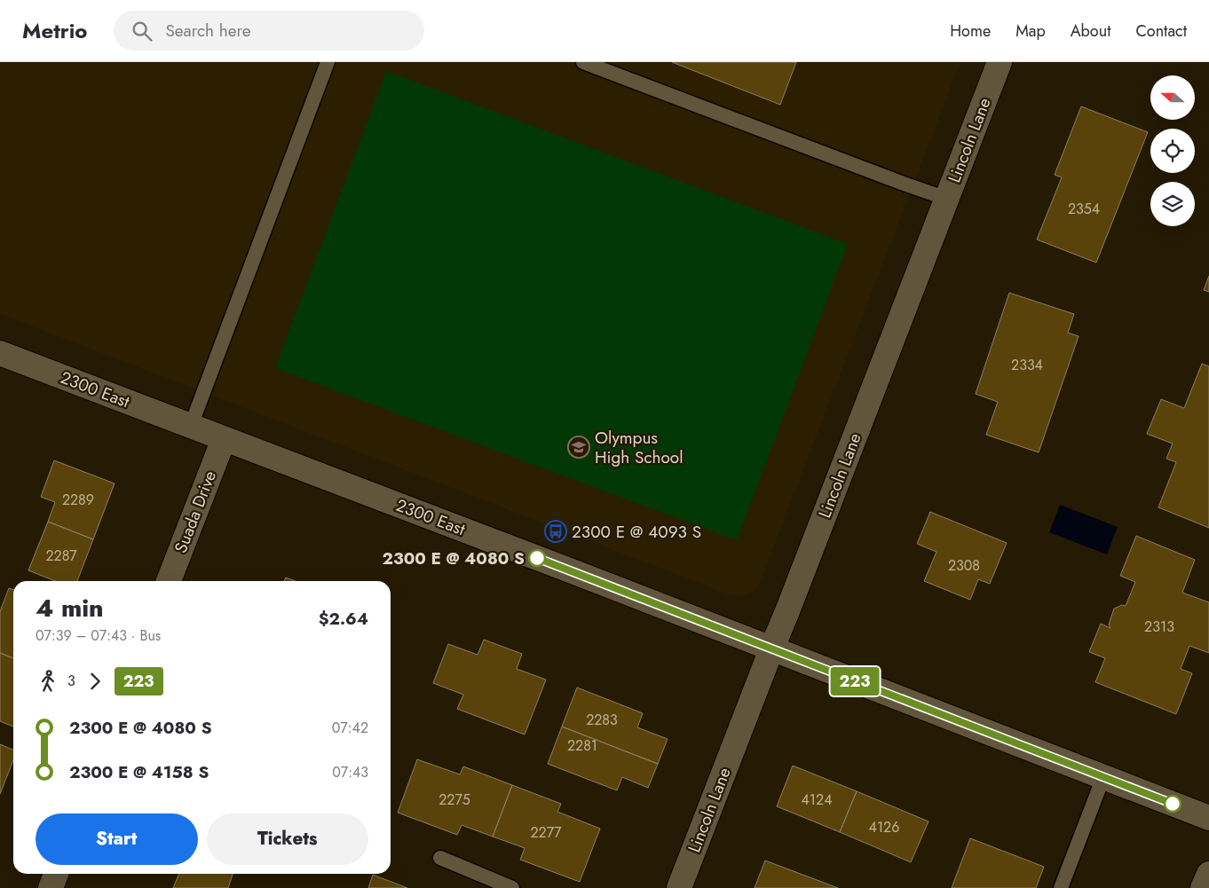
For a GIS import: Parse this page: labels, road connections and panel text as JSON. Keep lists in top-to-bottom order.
{
  "streets": {
    "main road": ["Lincoln Lane", "2300 East", "Suada Drive"]
  },
  "crossings": [
    ["Lincoln Lane", "2300 East"],
    ["2300 East", "Suada Drive"]
  ],
  "places": {
    "school or university": ["Olympus High School"],
    "bus stop": ["2300 E @ 4093 S"],
    "other": ["2300 E @ 4080 S"]
  },
  "lines": ["bus line 223"],
  "house_numbers": [
    "2354",
    "2334",
    "2289",
    "2287",
    "2308",
    "2313",
    "2283",
    "2281",
    "2275",
    "4124",
    "4126",
    "2277"
  ],
  "north": "left",
  "page": {
    "header": "Metrio",
    "search": "Search here",
    "nav": [
      "Home",
      "Map",
      "About",
      "Contact"
    ],
    "on_map": "223",
    "heading": ["4 min", "07:39 – 07:43 · Bus", "$2.64"],
    "legs": ["3", "223"],
    "list": [
      {
        "name": "2300 E @ 4080 S",
        "value": "07:42"
      },
      {
        "name": "2300 E @ 4158 S",
        "value": "07:43"
      }
    ],
    "buttons": ["Start", "Tickets"]
  }
}
